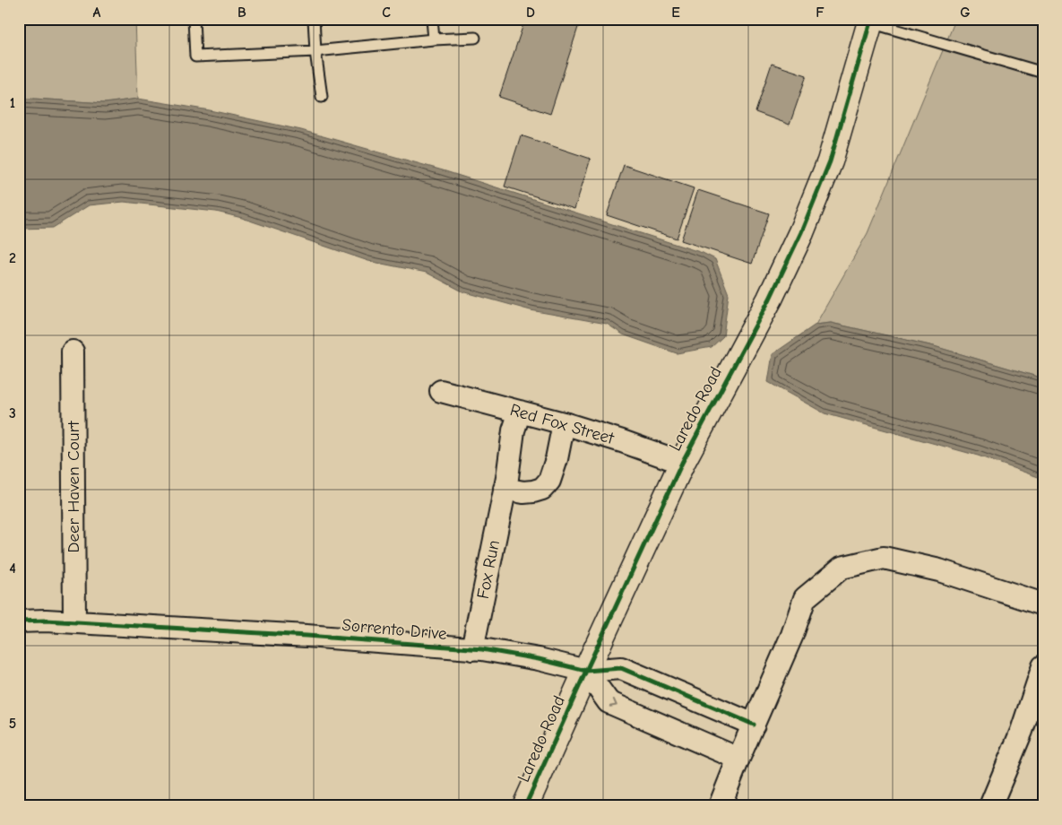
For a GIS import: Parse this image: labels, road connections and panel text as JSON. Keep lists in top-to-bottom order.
{
  "streets": {
    "street": [
      "Laredo Road",
      "Red Fox Street",
      "Deer Haven Court",
      "Fox Run",
      "Sorrento Drive"
    ]
  },
  "crossings": [
    ["Laredo Road", "Red Fox Street"],
    ["Laredo Road", "Sorrento Drive"],
    ["Red Fox Street", "Fox Run"],
    ["Deer Haven Court", "Sorrento Drive"],
    ["Fox Run", "Sorrento Drive"]
  ],
  "grid": {
    "columns": [
      "A",
      "B",
      "C",
      "D",
      "E",
      "F",
      "G"
    ],
    "rows": [
      "1",
      "2",
      "3",
      "4",
      "5"
    ]
  }
}
